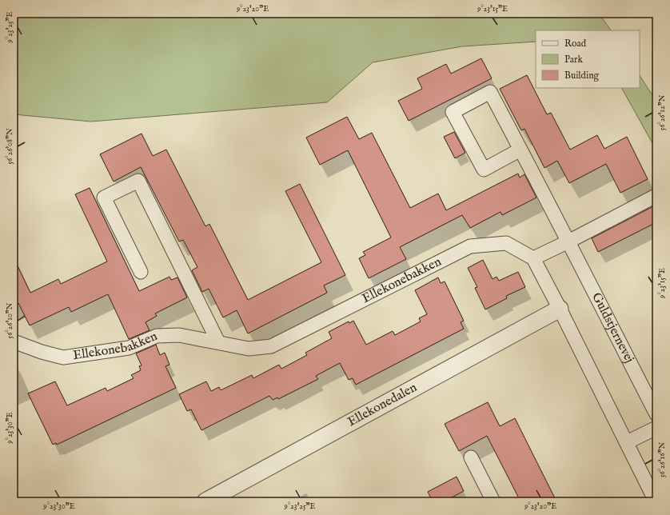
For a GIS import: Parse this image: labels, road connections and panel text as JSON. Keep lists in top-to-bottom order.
{
  "streets": {
    "street": ["Ellekonebakken", "Guldstjernevej", "Ellekonedalen"]
  },
  "legend": ["Road", "Park", "Building"],
  "coordinates": [
    "9°23'20\"E",
    "9°23'15\"E",
    "9°23'25\"E",
    "56°26'12\"N",
    "56°26'08\"N",
    "56°26'10\"N",
    "9°23'30\"E",
    "56°26'16\"N"
  ]
}
